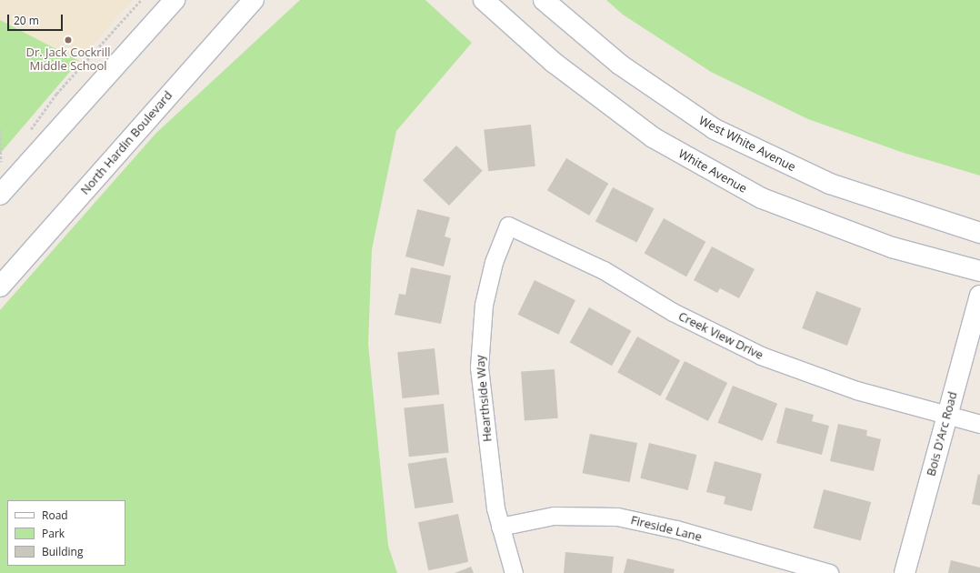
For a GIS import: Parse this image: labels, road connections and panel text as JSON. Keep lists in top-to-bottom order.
{
  "streets": {
    "main road": [
      "North Hardin Boulevard",
      "West White Avenue",
      "White Avenue",
      "Bois D'Arc Road"
    ],
    "street": ["Creek View Drive", "Hearthside Way", "Fireside Lane"]
  },
  "crossings": [
    ["Creek View Drive", "Hearthside Way"],
    ["Creek View Drive", "Bois D'Arc Road"],
    ["Hearthside Way", "Fireside Lane"]
  ],
  "places": ["Dr. Jack Cockrill Middle School"],
  "legend": ["Road", "Park", "Building"],
  "scale_bar": "20 m"
}
